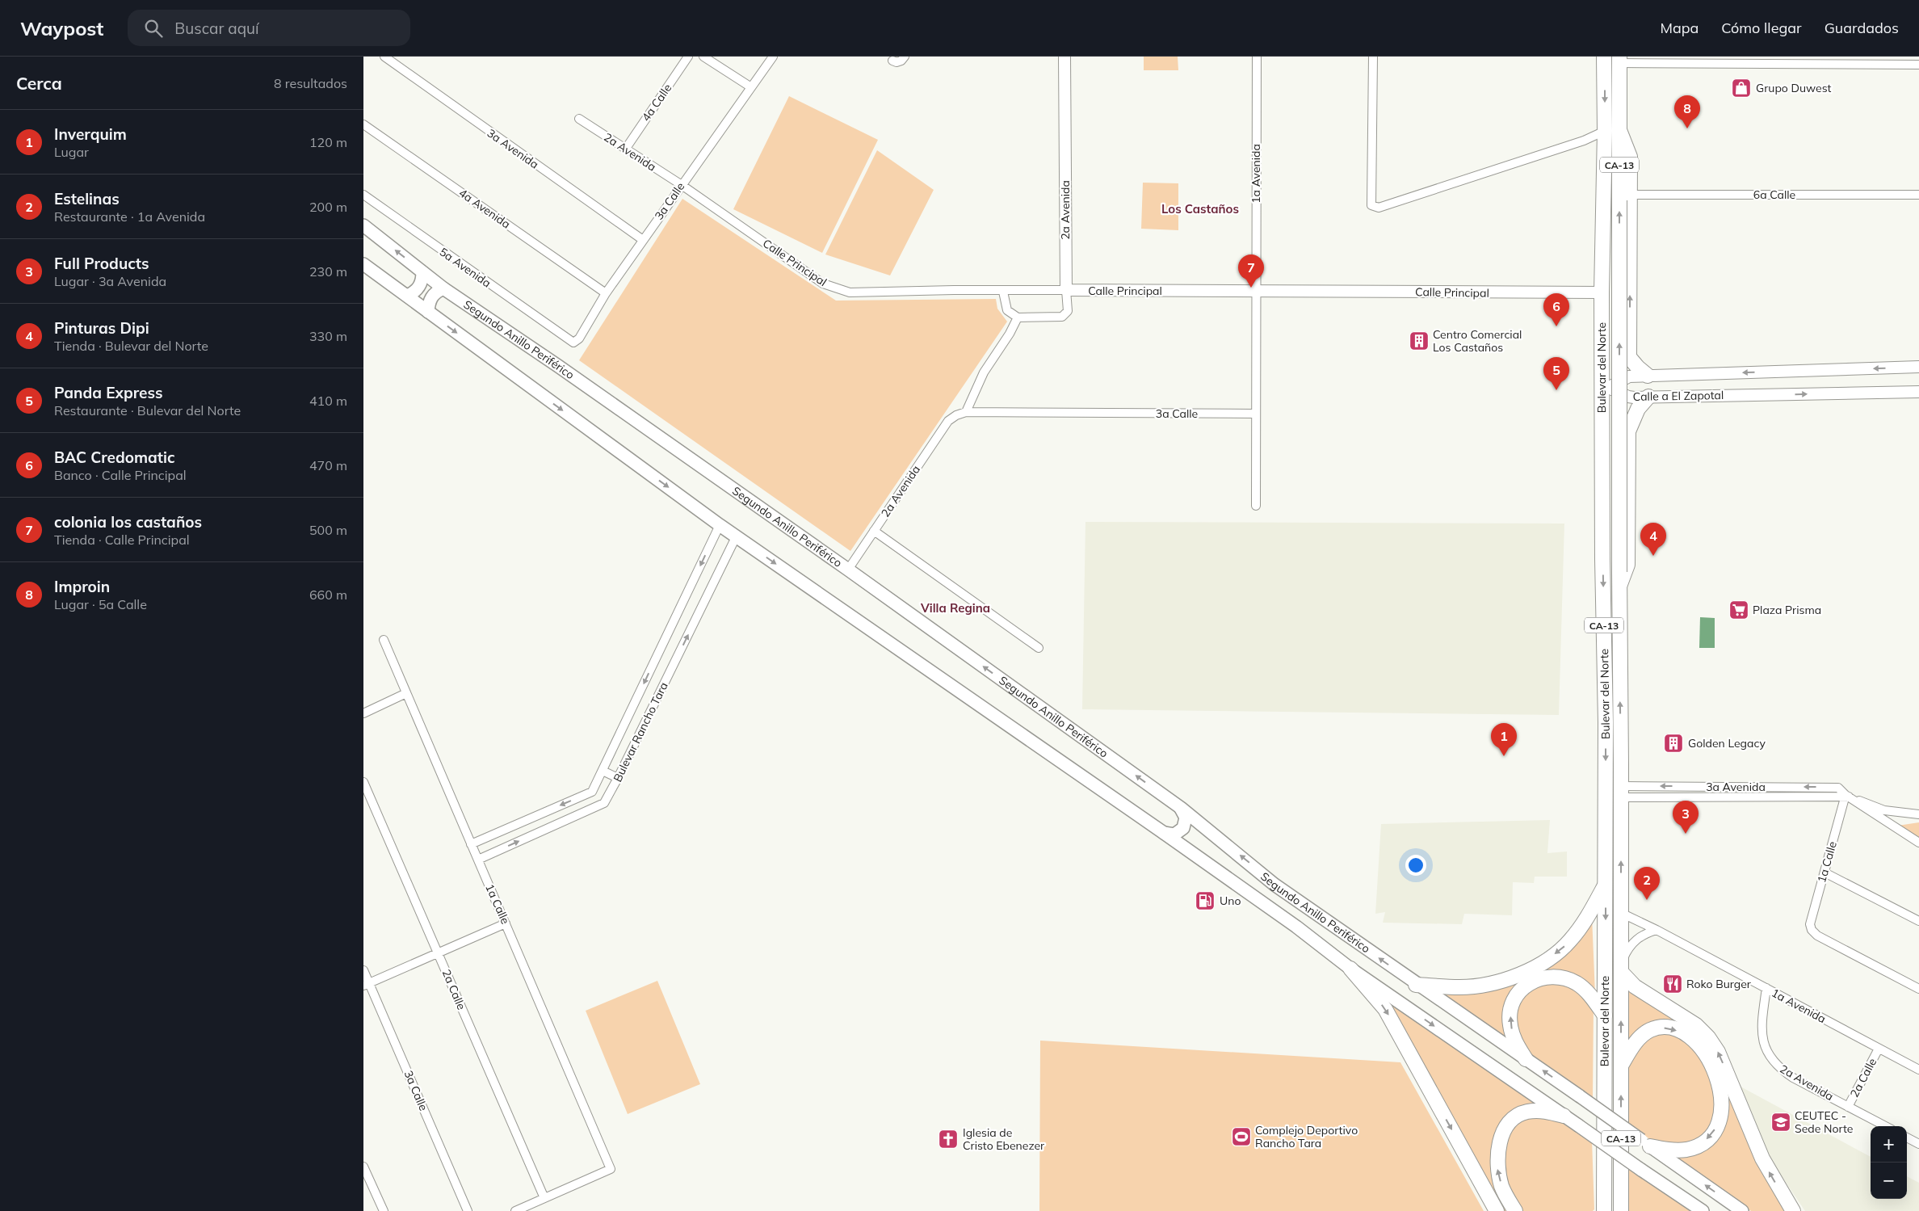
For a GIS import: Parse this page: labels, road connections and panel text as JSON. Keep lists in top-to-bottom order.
{
  "streets": {
    "highway": ["CA-13", "Bulevar del Norte"],
    "main road": ["Segundo Anillo Periférico"],
    "street": [
      "4a Calle",
      "3a Avenida",
      "2a Avenida",
      "1a Avenida",
      "6a Calle",
      "3a Calle",
      "4a Avenida",
      "Calle Principal",
      "5a Avenida",
      "Calle a El Zapotal",
      "Bulevar Rancho Tara",
      "1a Calle",
      "2a Calle"
    ]
  },
  "crossings": [
    ["4a Calle", "2a Avenida"],
    ["3a Avenida", "3a Calle"],
    ["3a Avenida", "Bulevar del Norte"],
    ["3a Avenida", "1a Calle"],
    ["2a Avenida", "1a Avenida"],
    ["2a Avenida", "3a Calle"],
    ["2a Avenida", "Calle Principal"],
    ["2a Avenida", "Segundo Anillo Periférico"],
    ["2a Avenida", "2a Calle"],
    ["1a Avenida", "3a Calle"],
    ["1a Avenida", "Calle Principal"],
    ["1a Avenida", "Bulevar del Norte"],
    ["1a Avenida", "2a Calle"],
    ["6a Calle", "Bulevar del Norte"],
    ["3a Calle", "4a Avenida"],
    ["3a Calle", "Calle Principal"],
    ["3a Calle", "5a Avenida"],
    ["Calle Principal", "Bulevar del Norte"],
    ["Bulevar Rancho Tara", "1a Calle"],
    ["1a Calle", "2a Calle"]
  ],
  "districts": ["Los Castaños", "Villa Regina"],
  "places": {
    "shop": ["Grupo Duwest"],
    "building": ["Centro Comercial Los Castaños", "Golden Legacy"],
    "supermarket": ["Plaza Prisma"],
    "fuel station": ["Uno"],
    "restaurant": ["Roko Burger"],
    "school or university": ["CEUTEC - Sede Norte"],
    "sports": ["Complejo Deportivo Rancho Tara"],
    "church": ["Iglesia de Cristo Ebenezer"]
  },
  "page": {
    "header": "Waypost",
    "search": "Buscar aquí",
    "nav": ["Mapa", "Cómo llegar", "Guardados"],
    "heading": ["Cerca", "8 resultados"],
    "pins": [
      "8",
      "7",
      "6",
      "5",
      "4",
      "1",
      "3",
      "2"
    ],
    "list": [
      {
        "mark": "1",
        "name": "Inverquim",
        "note": "Lugar",
        "value": "120 m"
      },
      {
        "mark": "2",
        "name": "Estelinas",
        "note": "Restaurante · 1a Avenida",
        "value": "200 m"
      },
      {
        "mark": "3",
        "name": "Full Products",
        "note": "Lugar · 3a Avenida",
        "value": "230 m"
      },
      {
        "mark": "4",
        "name": "Pinturas Dipi",
        "note": "Tienda · Bulevar del Norte",
        "value": "330 m"
      },
      {
        "mark": "5",
        "name": "Panda Express",
        "note": "Restaurante · Bulevar del Norte",
        "value": "410 m"
      },
      {
        "mark": "6",
        "name": "BAC Credomatic",
        "note": "Banco · Calle Principal",
        "value": "470 m"
      },
      {
        "mark": "7",
        "name": "colonia los castaños",
        "note": "Tienda · Calle Principal",
        "value": "500 m"
      },
      {
        "mark": "8",
        "name": "Improin",
        "note": "Lugar · 5a Calle",
        "value": "660 m"
      }
    ],
    "map_buttons": ["+", "−"]
  }
}
